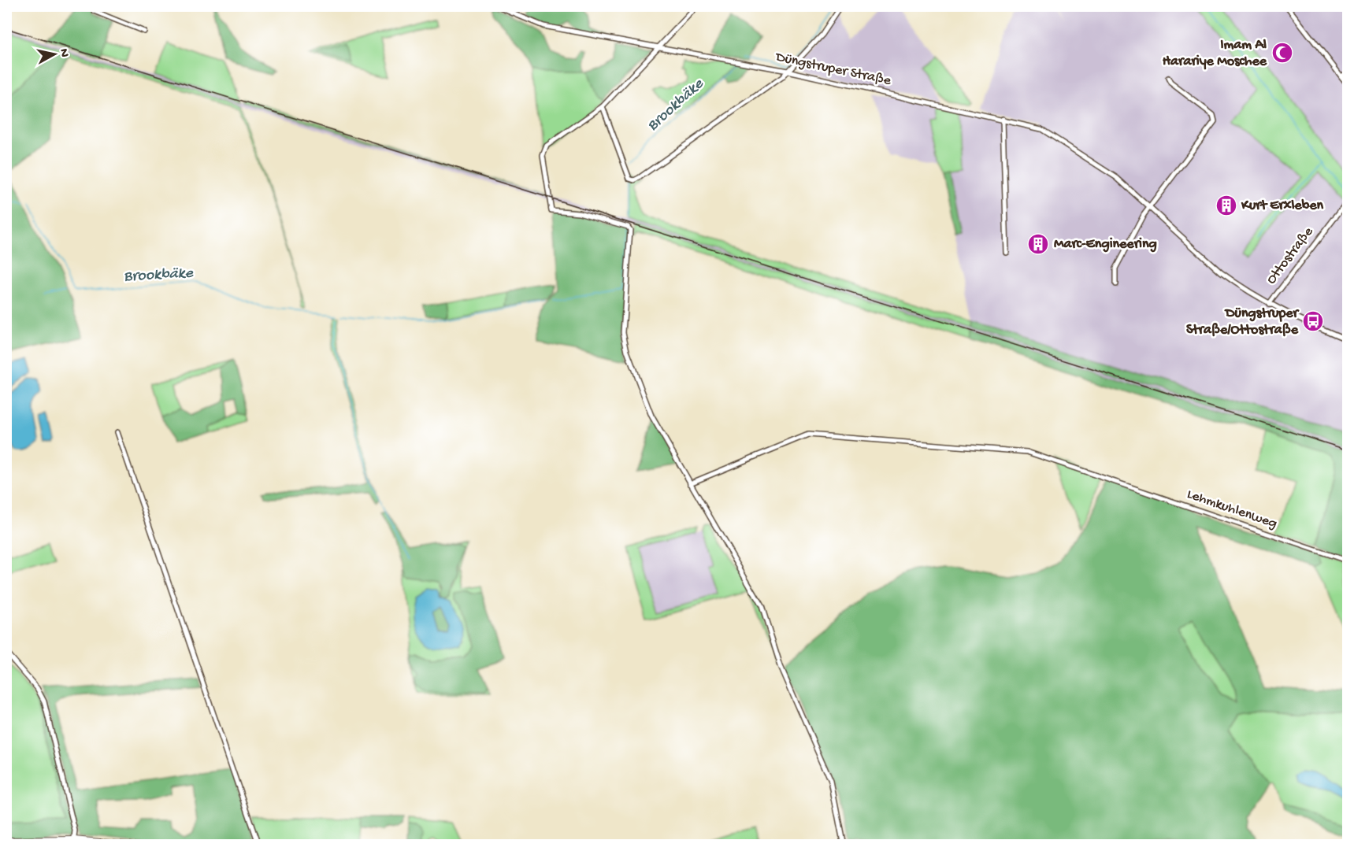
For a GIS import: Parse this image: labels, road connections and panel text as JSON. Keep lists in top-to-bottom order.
{
  "streets": {
    "street": ["Düngstruper Straße", "Ottostraße", "Lehmkuhlenweg"]
  },
  "crossings": [
    ["Düngstruper Straße", "Ottostraße"]
  ],
  "water": ["Brookbäke"],
  "places": {
    "mosque": ["Imam Al Harariye Moschee"],
    "building": ["Kurt Erxleben", "Marc-Engineering"],
    "bus stop": ["Düngstruper Straße/Ottostraße"]
  },
  "north": "right"
}
